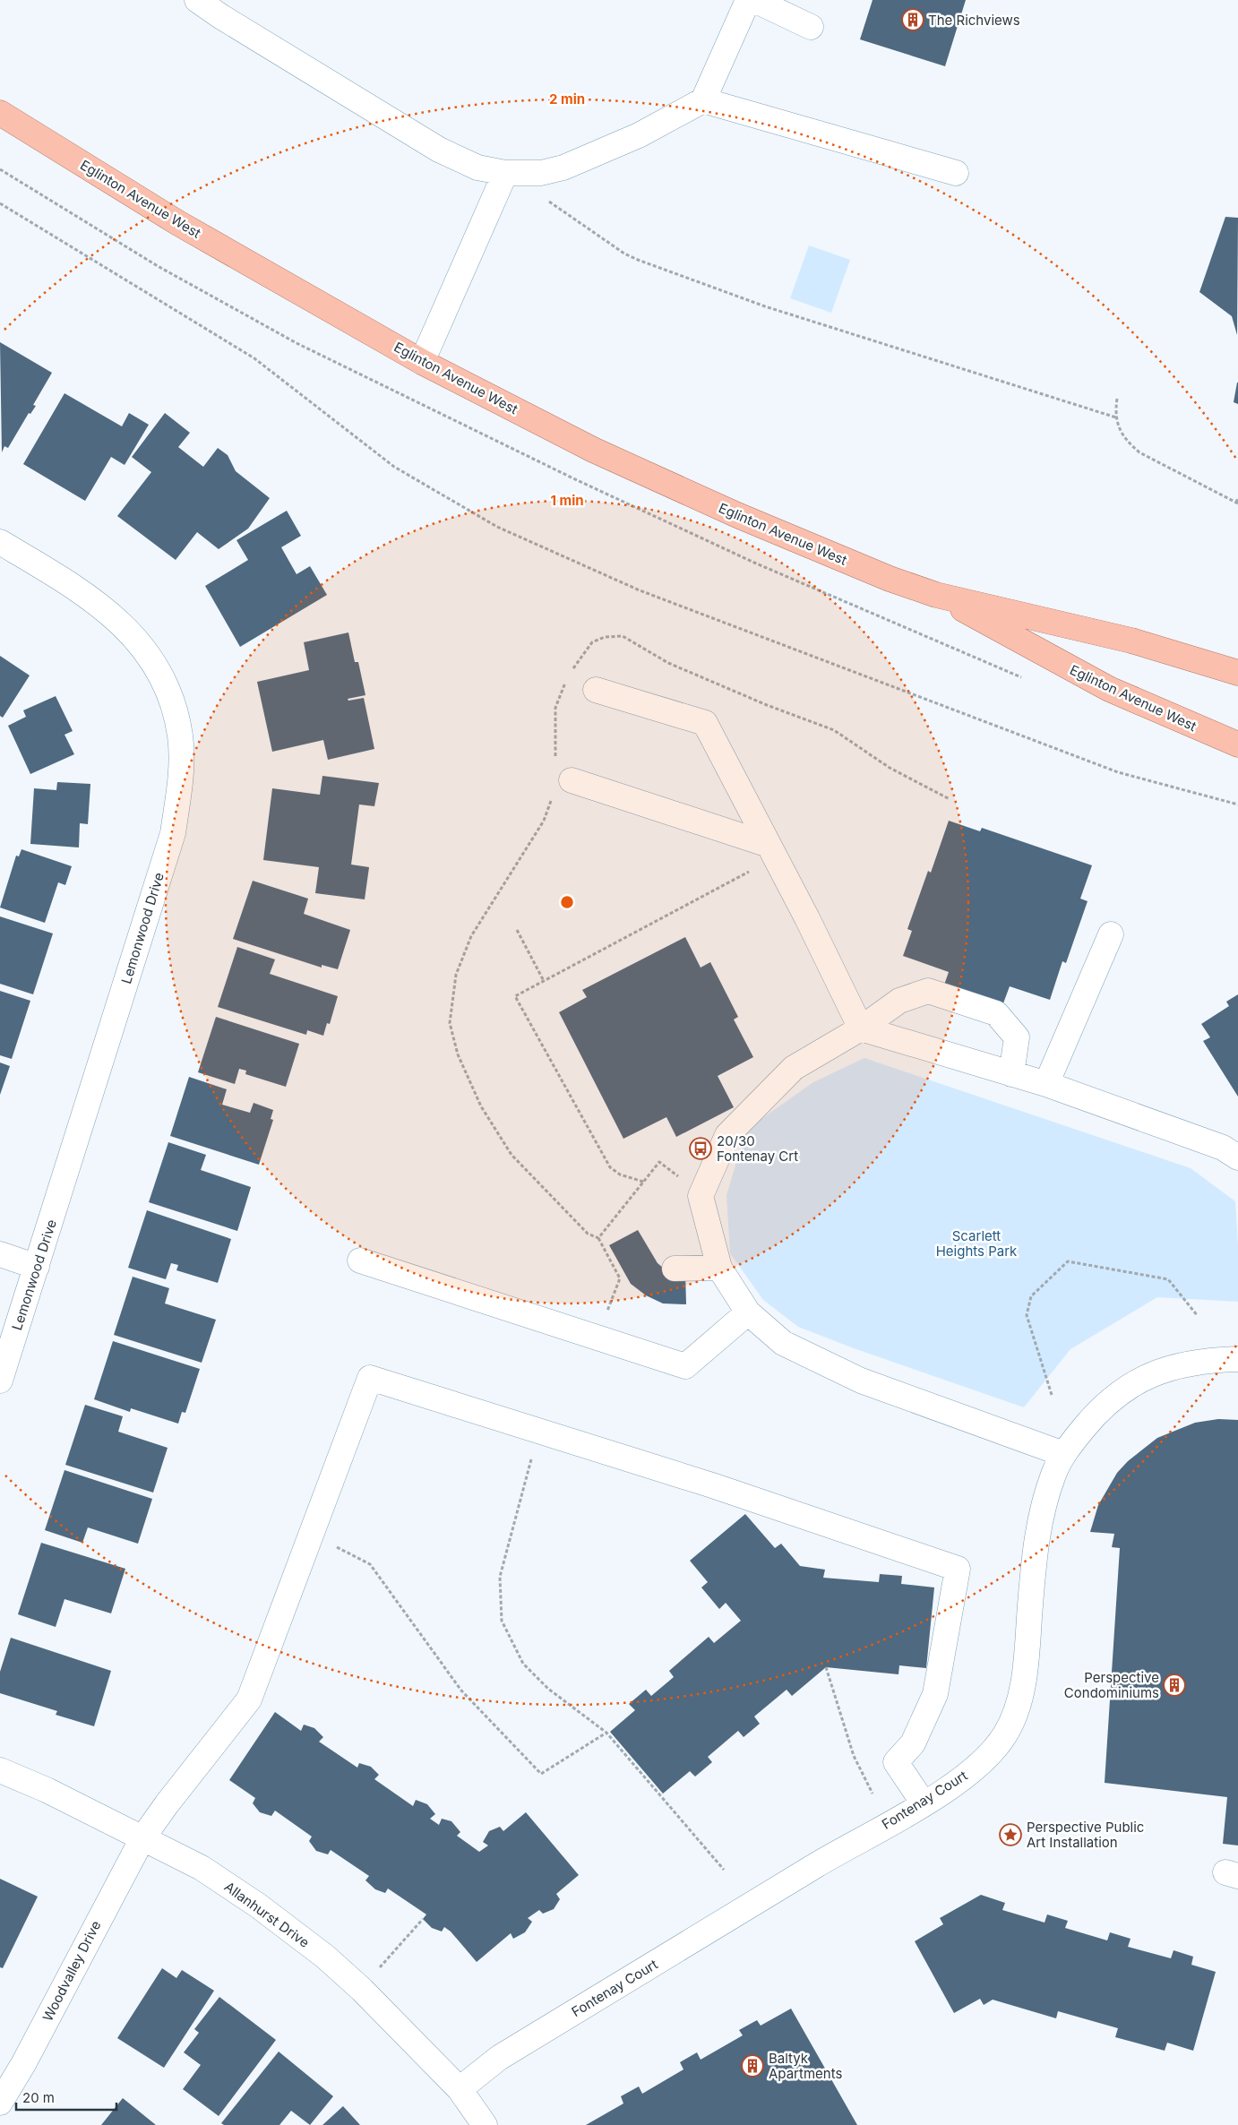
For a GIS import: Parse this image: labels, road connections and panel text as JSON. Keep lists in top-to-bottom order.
{
  "streets": {
    "main road": ["Eglinton Avenue West"],
    "street": [
      "Lemonwood Drive",
      "Fontenay Court",
      "Allanhurst Drive",
      "Woodvalley Drive"
    ]
  },
  "crossings": [
    ["Fontenay Court", "Allanhurst Drive"],
    ["Allanhurst Drive", "Woodvalley Drive"]
  ],
  "parks": ["Scarlett Heights Park"],
  "places": {
    "building": ["The Richviews", "Perspective Condominiums", "Baltyk Apartments"],
    "bus stop": ["20/30 Fontenay Crt"],
    "place": ["Perspective Public Art Installation"]
  },
  "scale_bar": "20 m",
  "rings": ["2 min", "1 min"]
}
